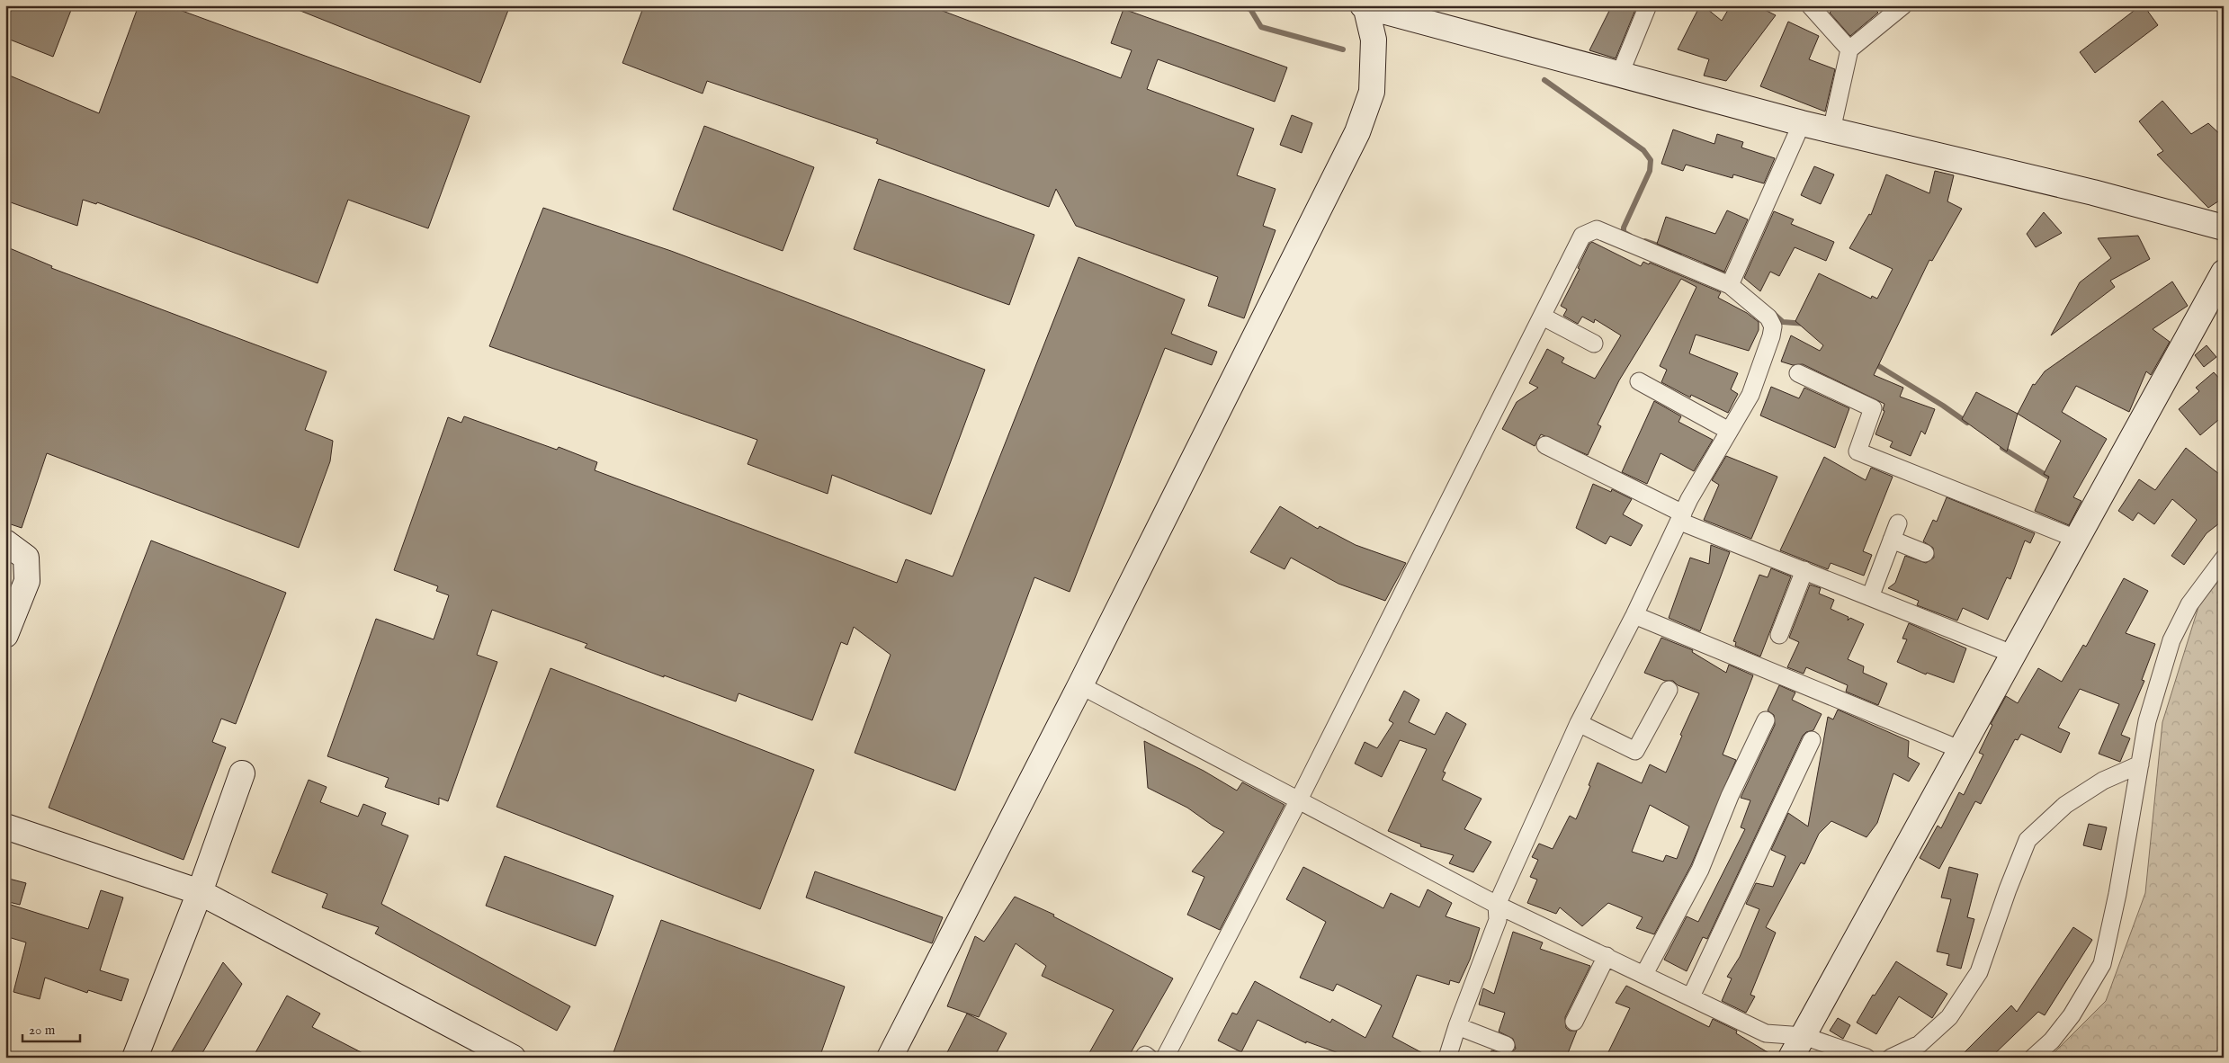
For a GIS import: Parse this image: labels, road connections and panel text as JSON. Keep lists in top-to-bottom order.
{
  "scale_bar": "20 m"
}
